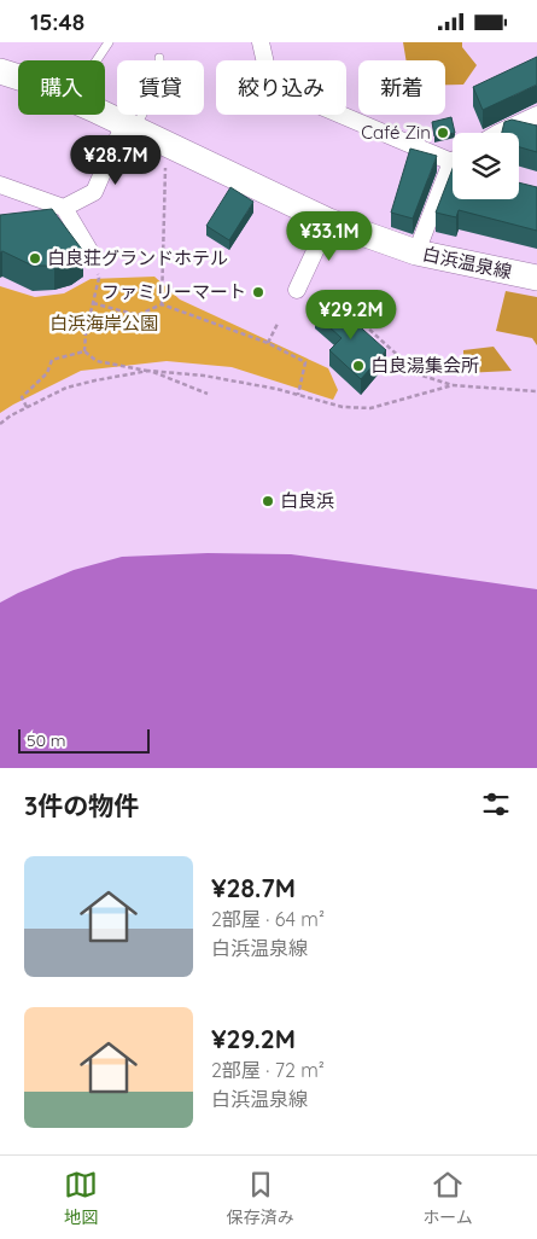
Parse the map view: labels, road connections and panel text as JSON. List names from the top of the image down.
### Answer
{
  "streets": {
    "main road": ["白浜温泉線"]
  },
  "parks": ["白浜海岸公園"],
  "places": [
    "Café Zin",
    "白良荘グランドホテル",
    "ファミリーマート",
    "白良湯集会所",
    "白良浜"
  ],
  "scale_bar": "50 m",
  "page": {
    "status": "15:48",
    "chip": [
      "購入",
      "賃貸",
      "絞り込み",
      "新着"
    ],
    "price": ["¥28.7M", "¥33.1M", "¥29.2M"],
    "scale": "50 m",
    "heading": "3件の物件",
    "list": [
      {
        "name": "¥28.7M",
        "note": "2部屋 · 64 m² · 白浜温泉線"
      },
      {
        "name": "¥29.2M",
        "note": "2部屋 · 72 m² · 白浜温泉線"
      }
    ],
    "tabs": ["地図", "保存済み", "ホーム"]
  }
}
